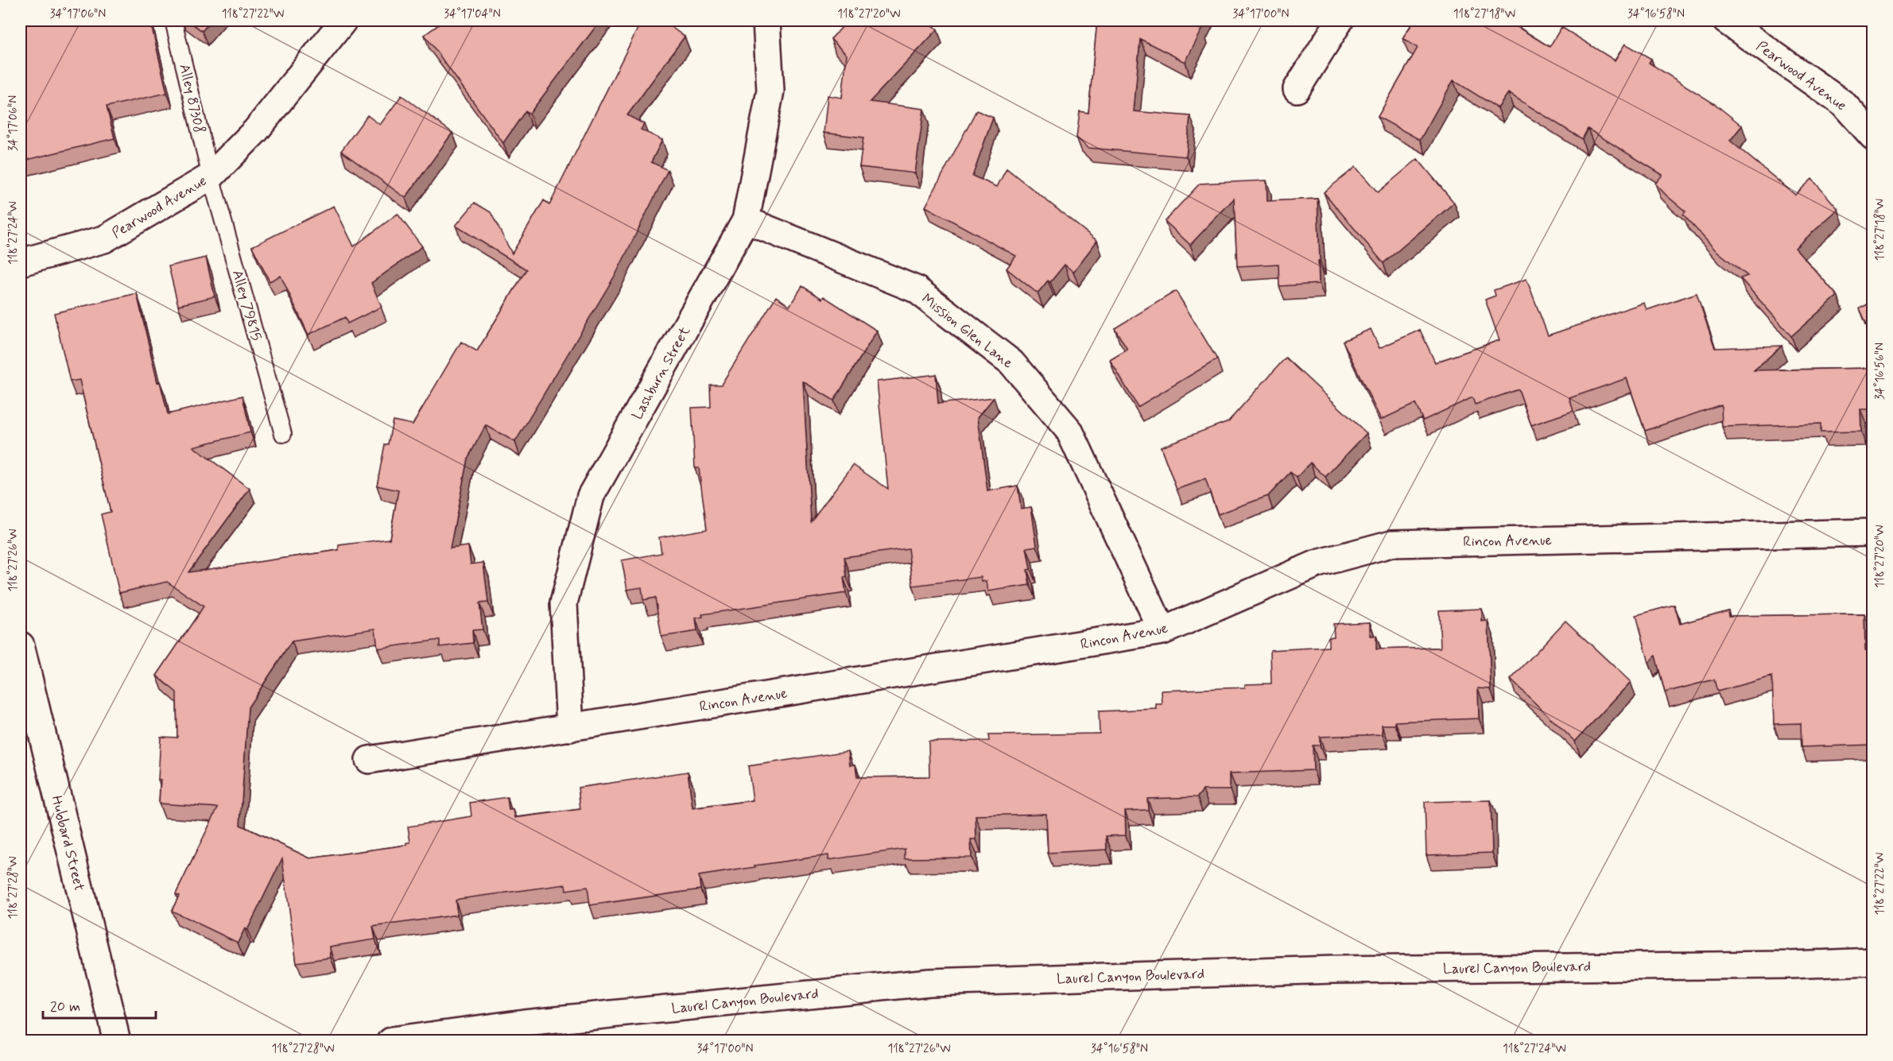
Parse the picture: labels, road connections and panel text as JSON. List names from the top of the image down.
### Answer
{
  "streets": {
    "street": [
      "Pearwood Avenue",
      "Mission Glen Lane",
      "Lashburn Street",
      "Rincon Avenue",
      "Hubbard Street",
      "Laurel Canyon Boulevard"
    ],
    "lane": ["Alley 87308", "Alley 79815"]
  },
  "crossings": [
    ["Pearwood Avenue", "Alley 87308"],
    ["Pearwood Avenue", "Alley 79815"],
    ["Alley 87308", "Alley 79815"],
    ["Mission Glen Lane", "Lashburn Street"],
    ["Mission Glen Lane", "Rincon Avenue"],
    ["Lashburn Street", "Rincon Avenue"]
  ],
  "scale_bar": "20 m",
  "coordinates": [
    "34°17'06\"N",
    "118°27'22\"W",
    "34°17'04\"N",
    "118°27'20\"W",
    "34°17'00\"N",
    "118°27'18\"W",
    "34°16'58\"N",
    "118°27'24\"W",
    "34°16'56\"N",
    "118°27'26\"W",
    "118°27'28\"W"
  ]
}
